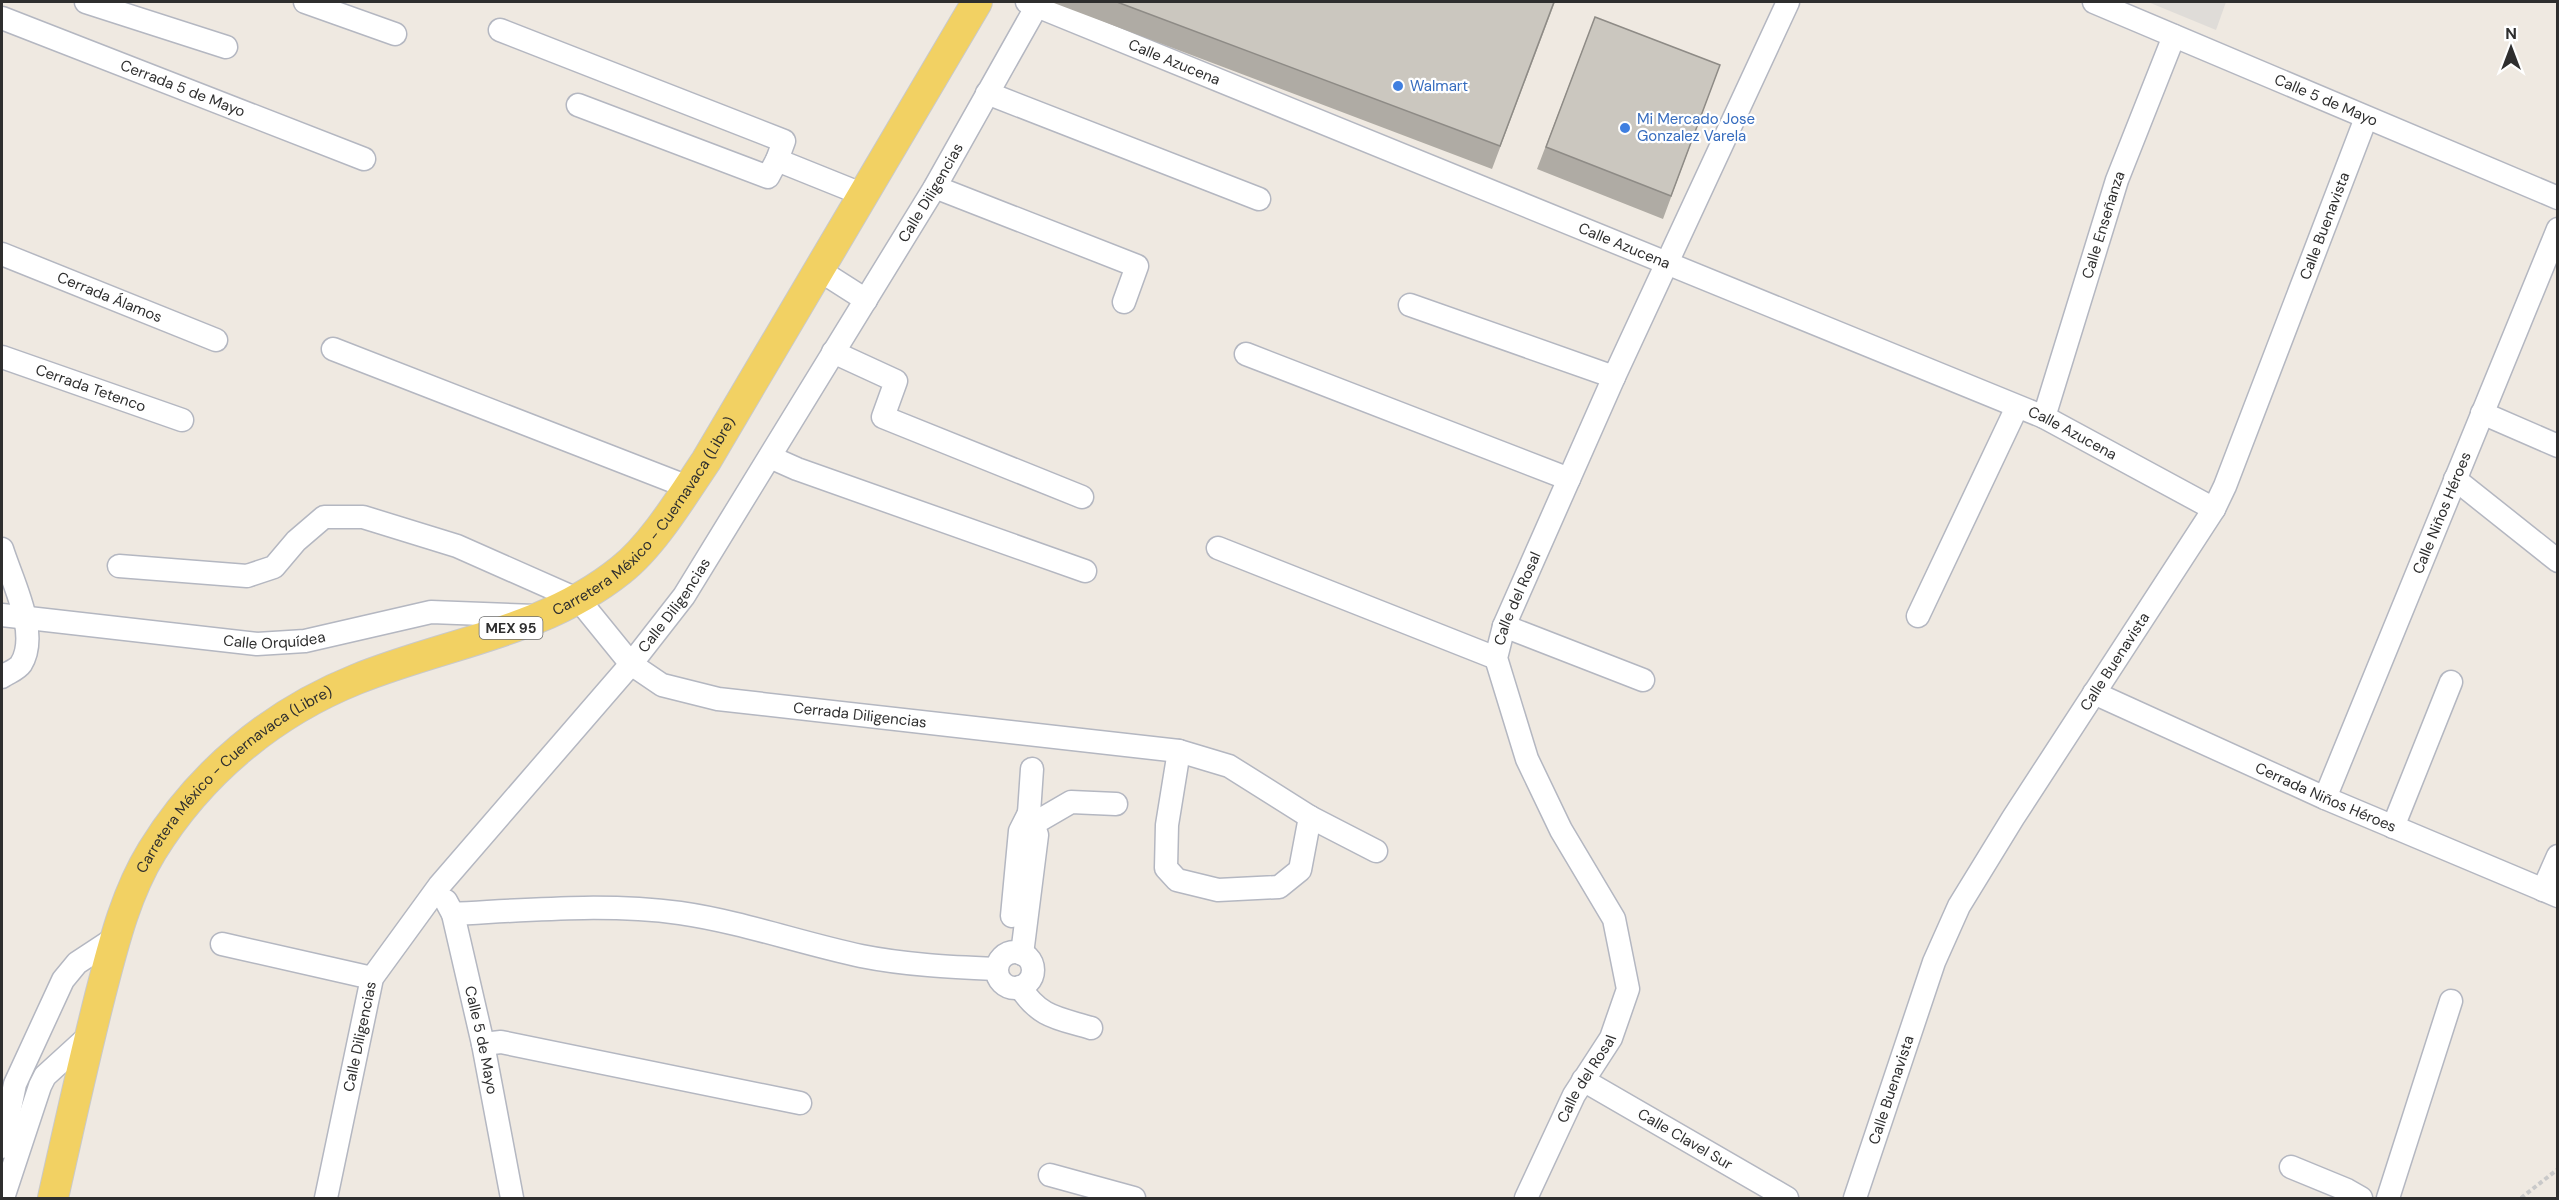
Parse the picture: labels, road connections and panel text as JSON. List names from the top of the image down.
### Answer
{
  "streets": {
    "main road": ["Carretera México - Cuernavaca (Libre)", "MEX 95"],
    "street": [
      "Calle Azucena",
      "Cerrada 5 de Mayo",
      "Calle 5 de Mayo",
      "Calle Diligencias",
      "Calle Enseñanza",
      "Calle Buenavista",
      "Cerrada Álamos",
      "Cerrada Tetenco",
      "Calle Niños Héroes",
      "Calle del Rosal",
      "Calle Orquídea",
      "Cerrada Diligencias",
      "Cerrada Niños Héroes",
      "Calle Clavel Sur"
    ]
  },
  "crossings": [
    ["Calle Azucena", "Calle Diligencias"],
    ["Calle Azucena", "Calle Enseñanza"],
    ["Calle Azucena", "Calle Buenavista"],
    ["Calle Azucena", "Calle del Rosal"],
    ["Calle 5 de Mayo", "Calle Diligencias"],
    ["Calle 5 de Mayo", "Calle Enseñanza"],
    ["Calle 5 de Mayo", "Calle Buenavista"],
    ["Calle Diligencias", "Cerrada Diligencias"],
    ["Calle Buenavista", "Cerrada Niños Héroes"],
    ["Carretera México - Cuernavaca (Libre)", "Calle Orquídea"],
    ["Carretera México - Cuernavaca (Libre)", "Cerrada Diligencias"],
    ["Calle Niños Héroes", "Cerrada Niños Héroes"],
    ["Calle del Rosal", "Calle Clavel Sur"]
  ],
  "places": ["Walmart", "Mi Mercado Jose Gonzalez Varela"],
  "north": "top"
}
